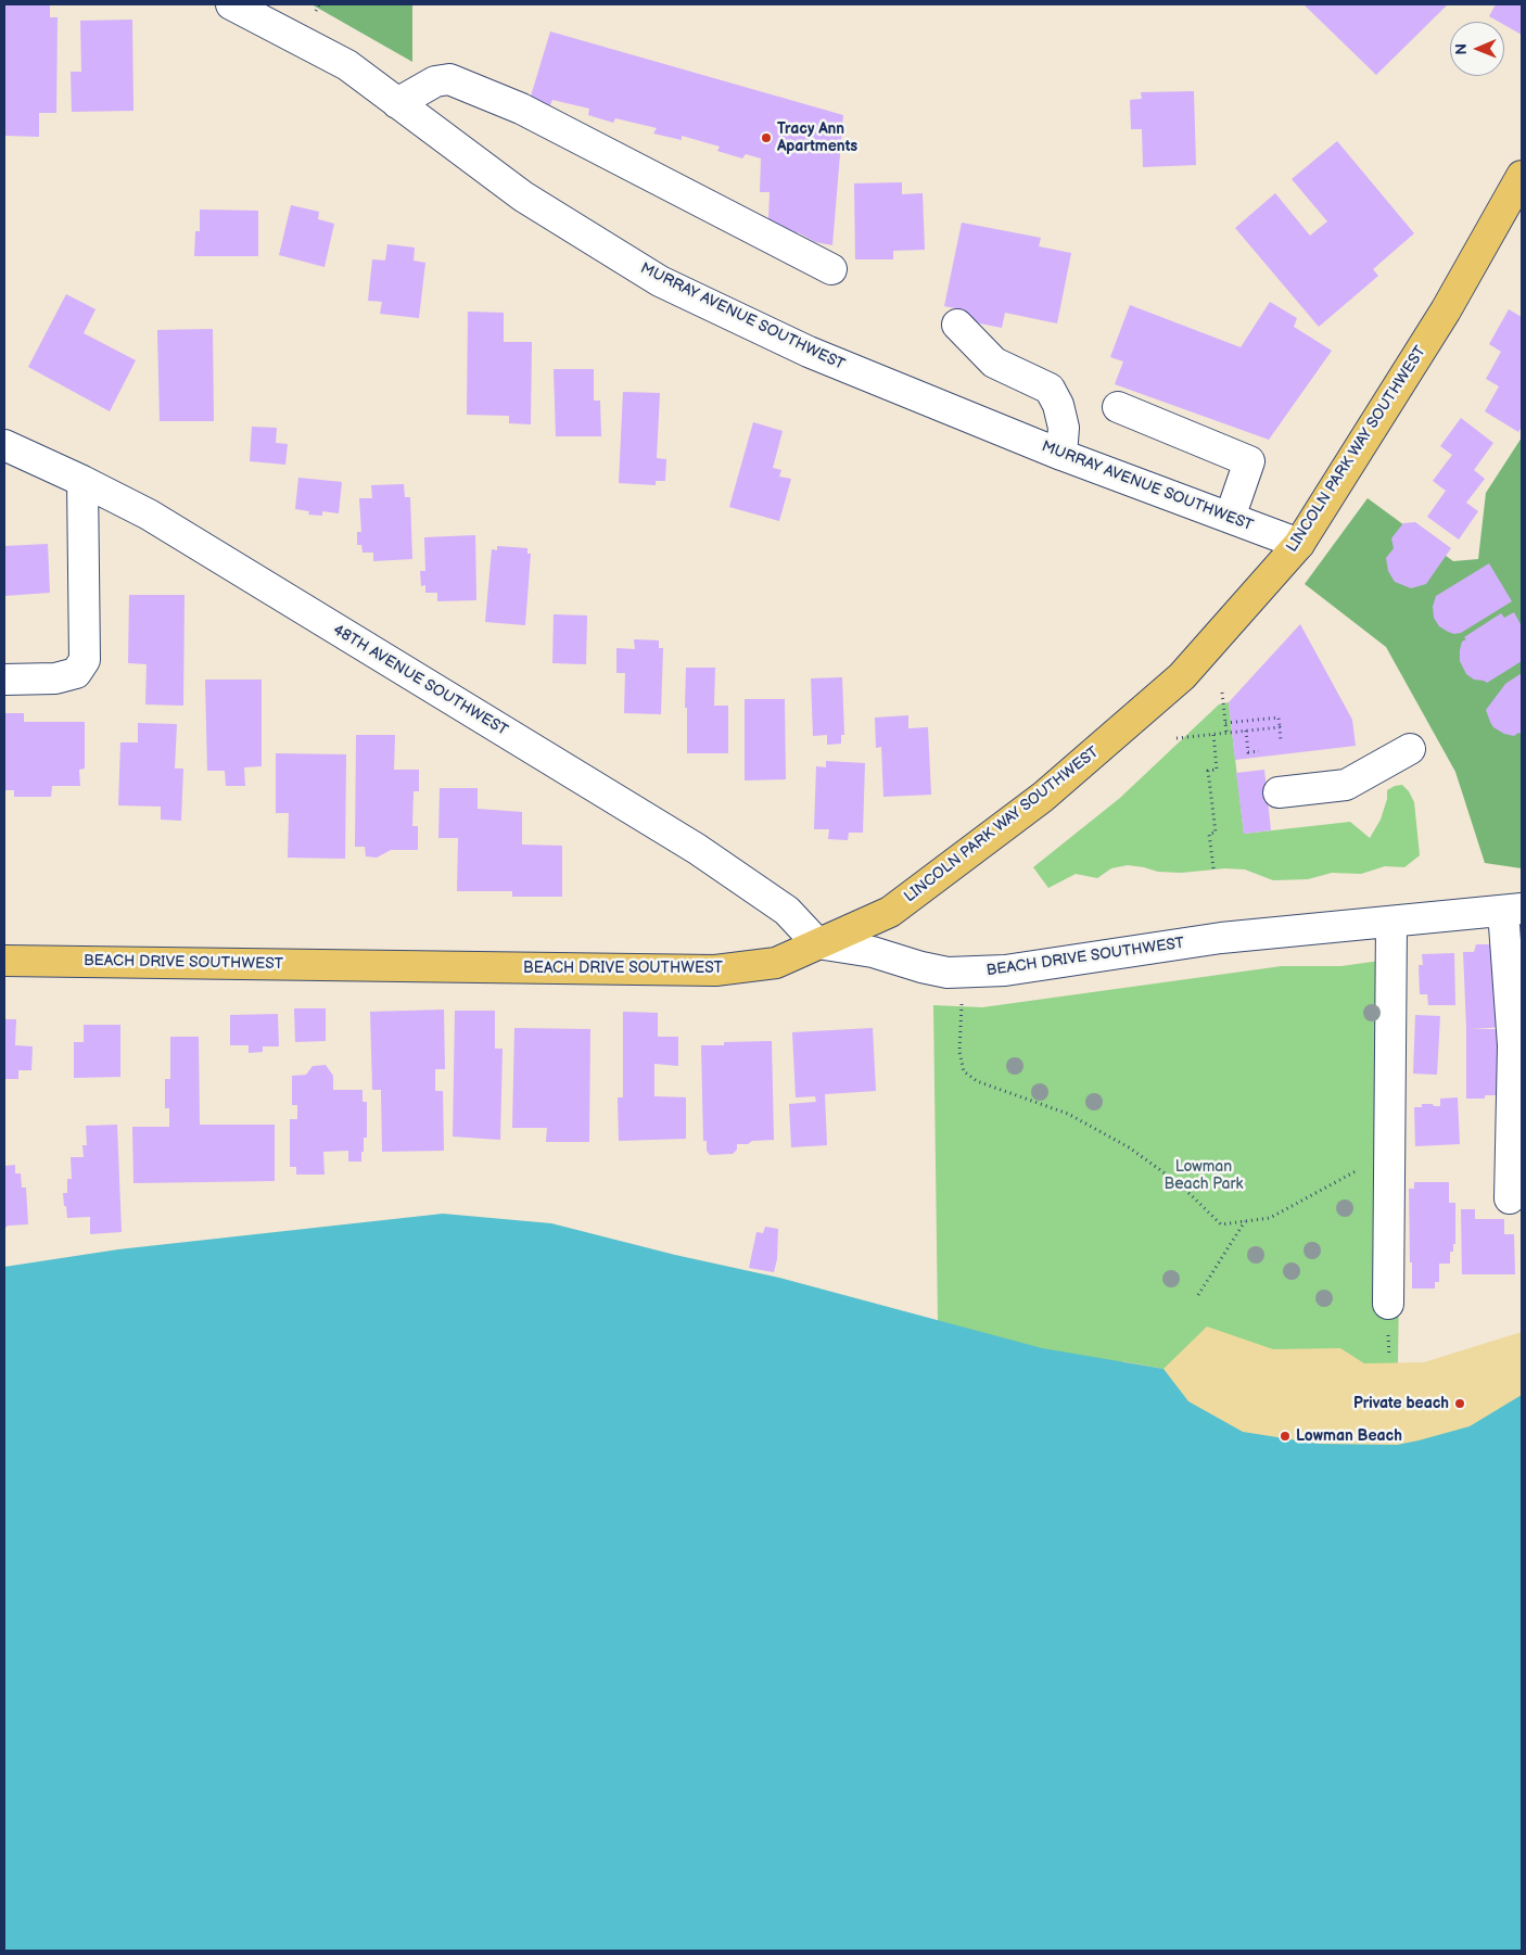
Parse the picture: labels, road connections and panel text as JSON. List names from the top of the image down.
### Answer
{
  "streets": {
    "main road": ["LINCOLN PARK WAY SOUTHWEST", "BEACH DRIVE SOUTHWEST"],
    "street": ["MURRAY AVENUE SOUTHWEST", "48TH AVENUE SOUTHWEST"]
  },
  "crossings": [
    ["MURRAY AVENUE SOUTHWEST", "LINCOLN PARK WAY SOUTHWEST"],
    ["LINCOLN PARK WAY SOUTHWEST", "48TH AVENUE SOUTHWEST"],
    ["LINCOLN PARK WAY SOUTHWEST", "BEACH DRIVE SOUTHWEST"],
    ["48TH AVENUE SOUTHWEST", "BEACH DRIVE SOUTHWEST"]
  ],
  "parks": ["Lowman Beach Park"],
  "places": ["Tracy Ann Apartments", "Private beach", "Lowman Beach"],
  "north": "left"
}
